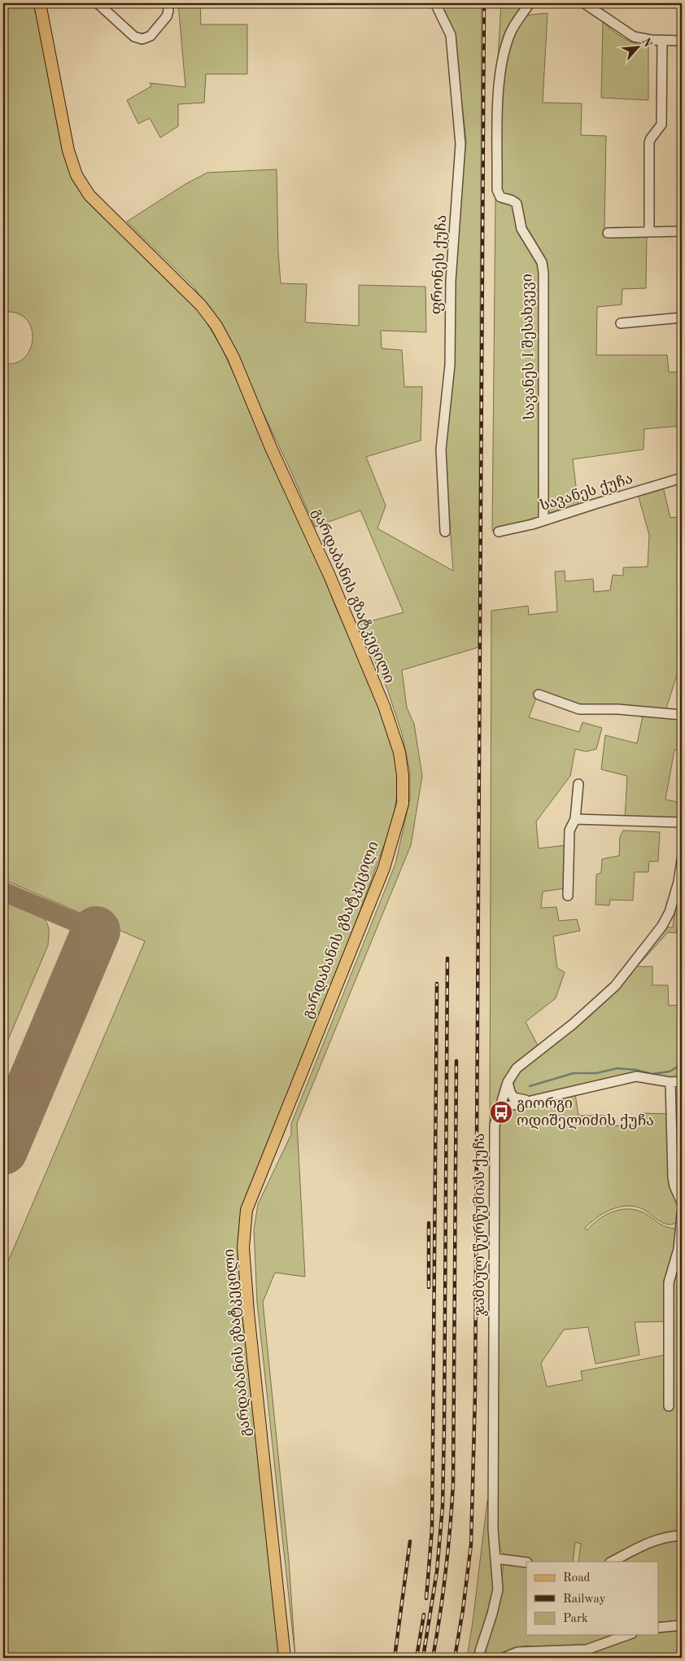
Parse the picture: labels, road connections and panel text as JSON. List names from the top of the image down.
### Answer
{
  "streets": {
    "main road": ["გარდაბანის გზატკეცილი"],
    "street": [
      "ფრონეს ქუჩა",
      "სავანეს I შესახვევი",
      "სავანეს ქუჩა",
      "ჯამბულ წურწუმიას ქუჩა"
    ]
  },
  "crossings": [
    ["სავანეს I შესახვევი", "სავანეს ქუჩა"]
  ],
  "places": {
    "bus stop": ["გიორგი ოდიშელიძის ქუჩა"]
  },
  "legend": ["Road", "Railway", "Park"],
  "north": "top right"
}
